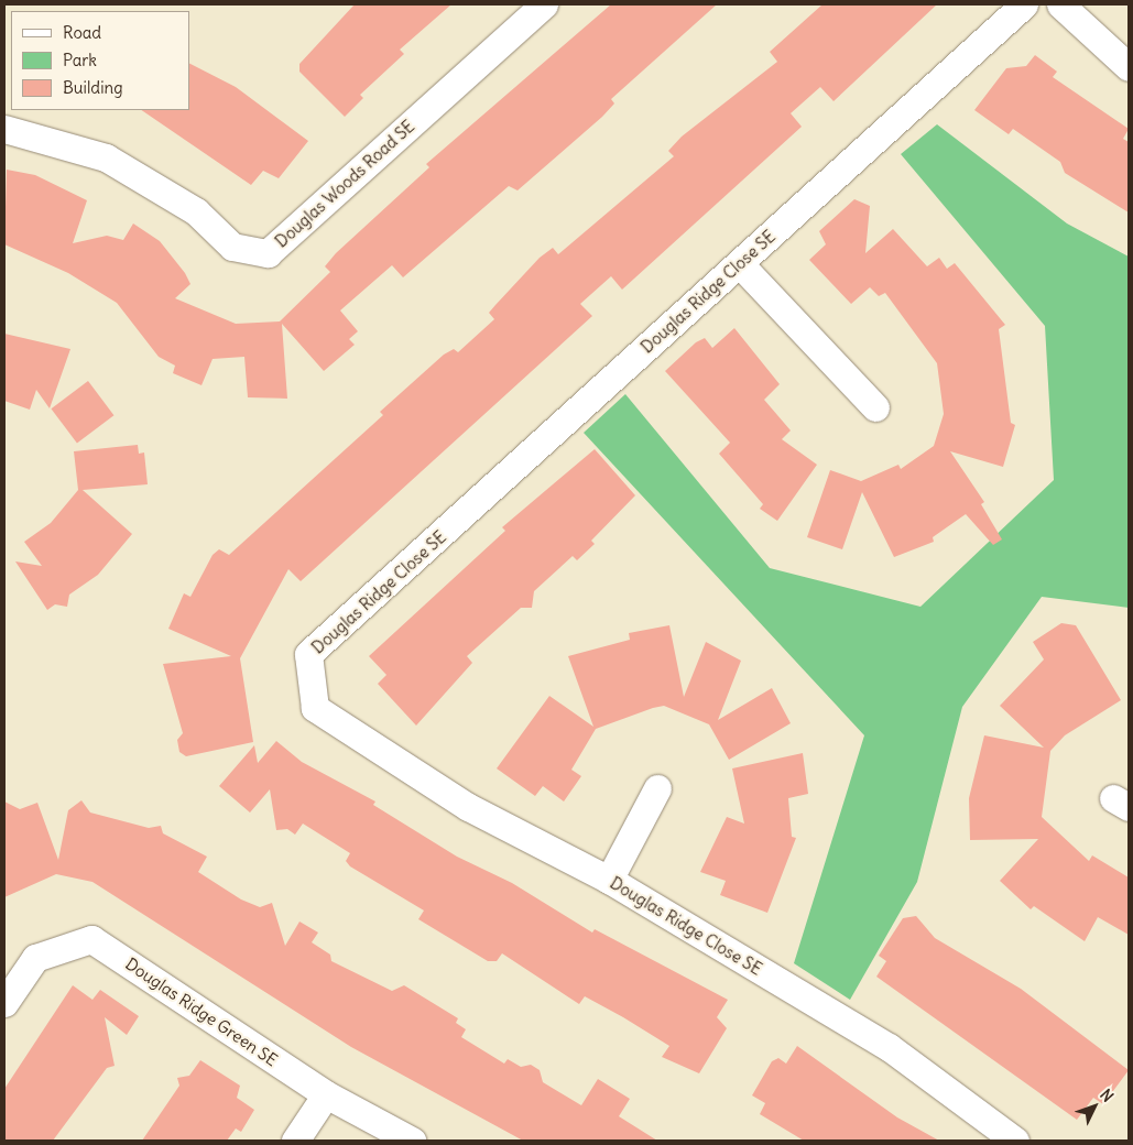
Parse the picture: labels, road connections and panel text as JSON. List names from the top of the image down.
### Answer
{
  "streets": {
    "street": ["Douglas Woods Road SE", "Douglas Ridge Close SE", "Douglas Ridge Green SE"]
  },
  "legend": ["Road", "Park", "Building"],
  "north": "top right"
}
